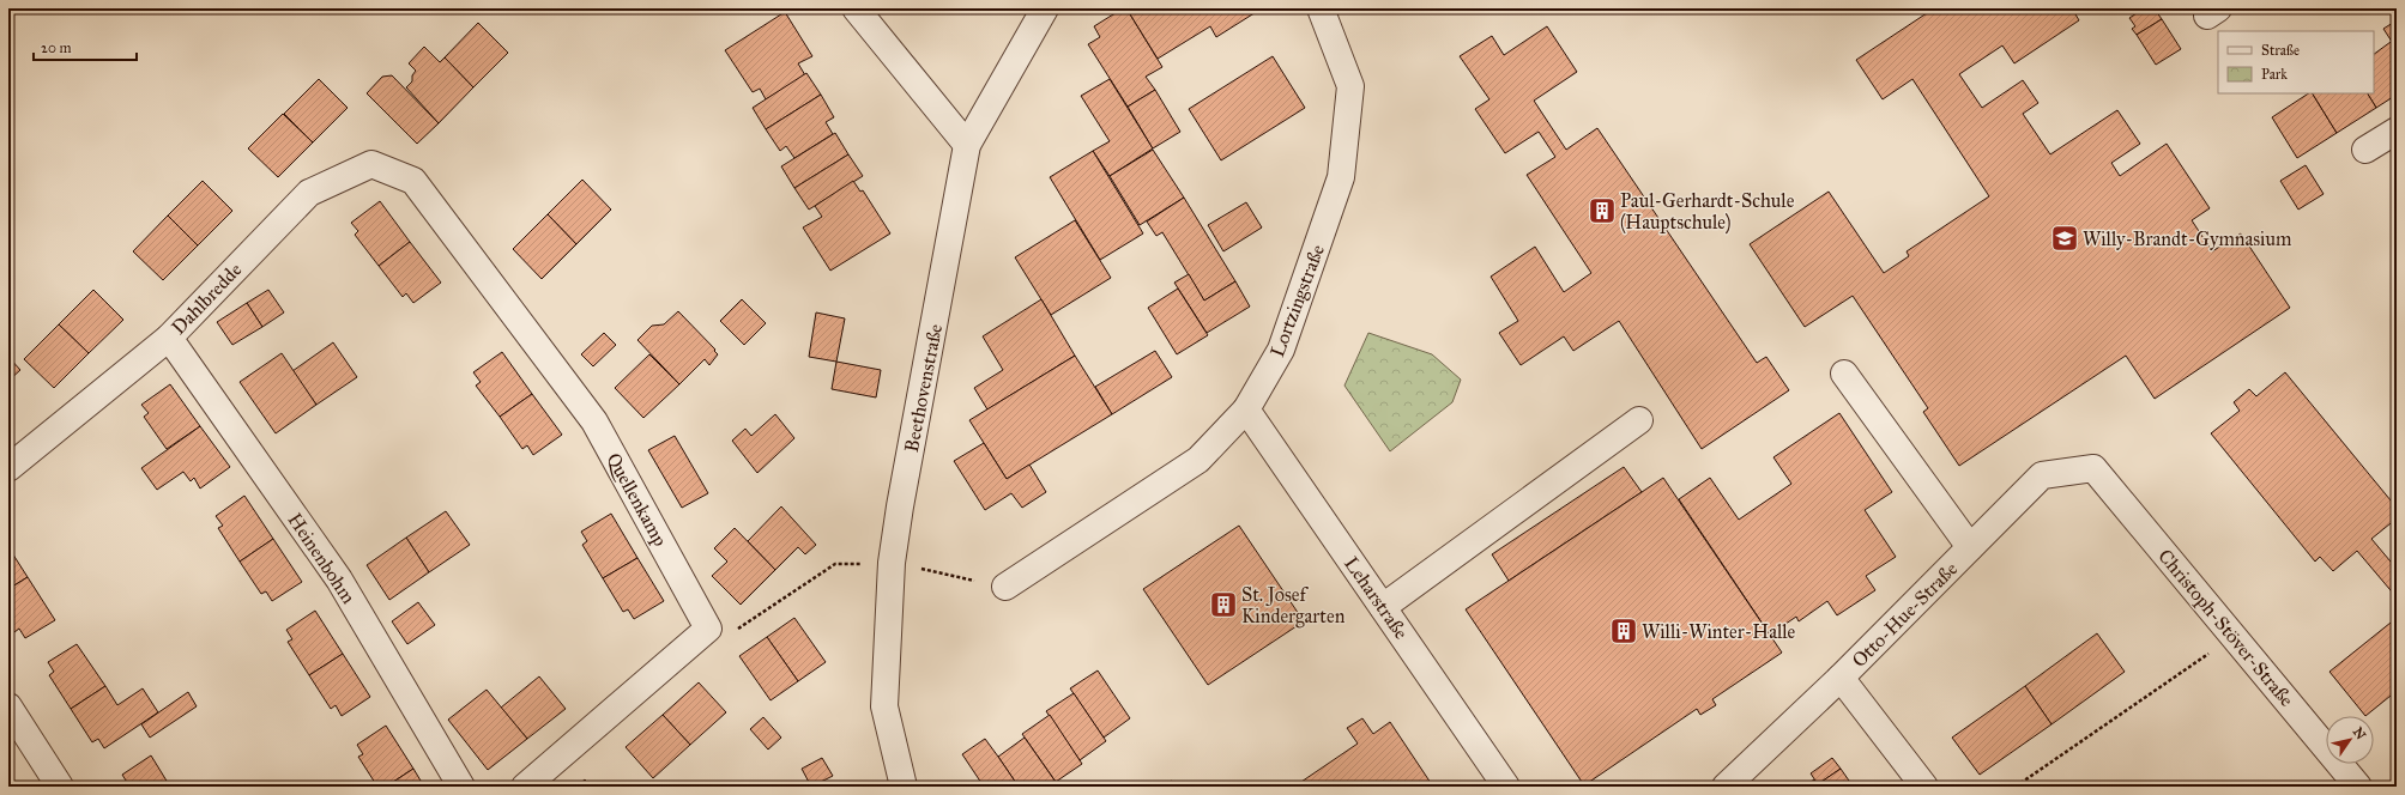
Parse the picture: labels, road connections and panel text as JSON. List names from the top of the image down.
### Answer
{
  "streets": {
    "street": [
      "Dahlbredde",
      "Lortzingstraße",
      "Beethovenstraße",
      "Quellenkamp",
      "Heinenbohm",
      "Leharstraße",
      "Otto-Hue-Straße",
      "Christoph-Stöver-Straße"
    ]
  },
  "crossings": [
    ["Dahlbredde", "Quellenkamp"],
    ["Dahlbredde", "Heinenbohm"],
    ["Lortzingstraße", "Leharstraße"],
    ["Otto-Hue-Straße", "Christoph-Stöver-Straße"]
  ],
  "places": {
    "building": ["Paul-Gerhardt-Schule (Hauptschule)", "St. Josef Kindergarten", "Willi-Winter-Halle"],
    "school or university": ["Willy-Brandt-Gymnasium"]
  },
  "legend": ["Straße", "Park"],
  "scale_bar": "20 m",
  "north": "top right"
}
